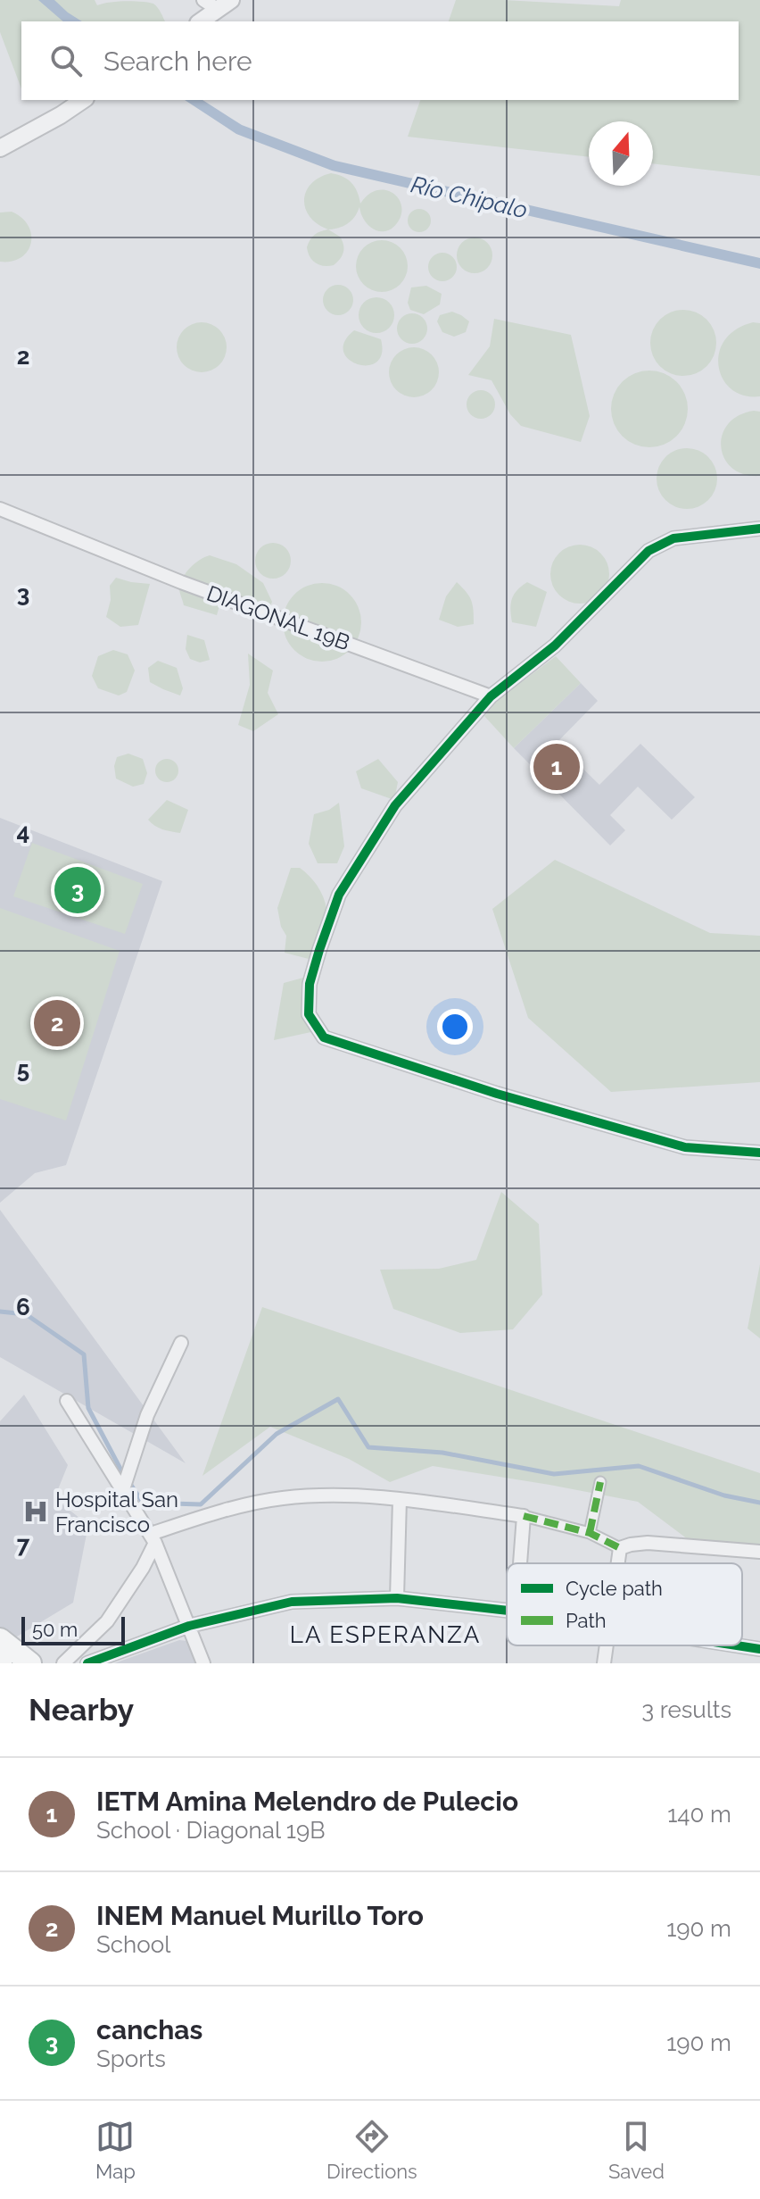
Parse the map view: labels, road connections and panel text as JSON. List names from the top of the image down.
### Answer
{
  "streets": {
    "street": ["DIAGONAL 19B"]
  },
  "districts": ["LA ESPERANZA"],
  "water": ["Río Chipalo"],
  "places": {
    "hospital": ["Hospital San Francisco"]
  },
  "legend": ["Cycle path", "Path"],
  "scale_bar": "50 m",
  "north": "top",
  "page": {
    "search": "Search here",
    "pins": ["1", "3", "2"],
    "scale": "50 m",
    "heading": ["Nearby", "3 results"],
    "list": [
      {
        "mark": "1",
        "name": "IETM Amina Melendro de Pulecio",
        "note": "School · Diagonal 19B",
        "value": "140 m"
      },
      {
        "mark": "2",
        "name": "INEM Manuel Murillo Toro",
        "note": "School",
        "value": "190 m"
      },
      {
        "mark": "3",
        "name": "canchas",
        "note": "Sports",
        "value": "190 m"
      }
    ],
    "nav": ["Map", "Directions", "Saved"]
  },
  "grid": {
    "rows": [
      "2",
      "3",
      "4",
      "5",
      "6",
      "7"
    ]
  }
}
